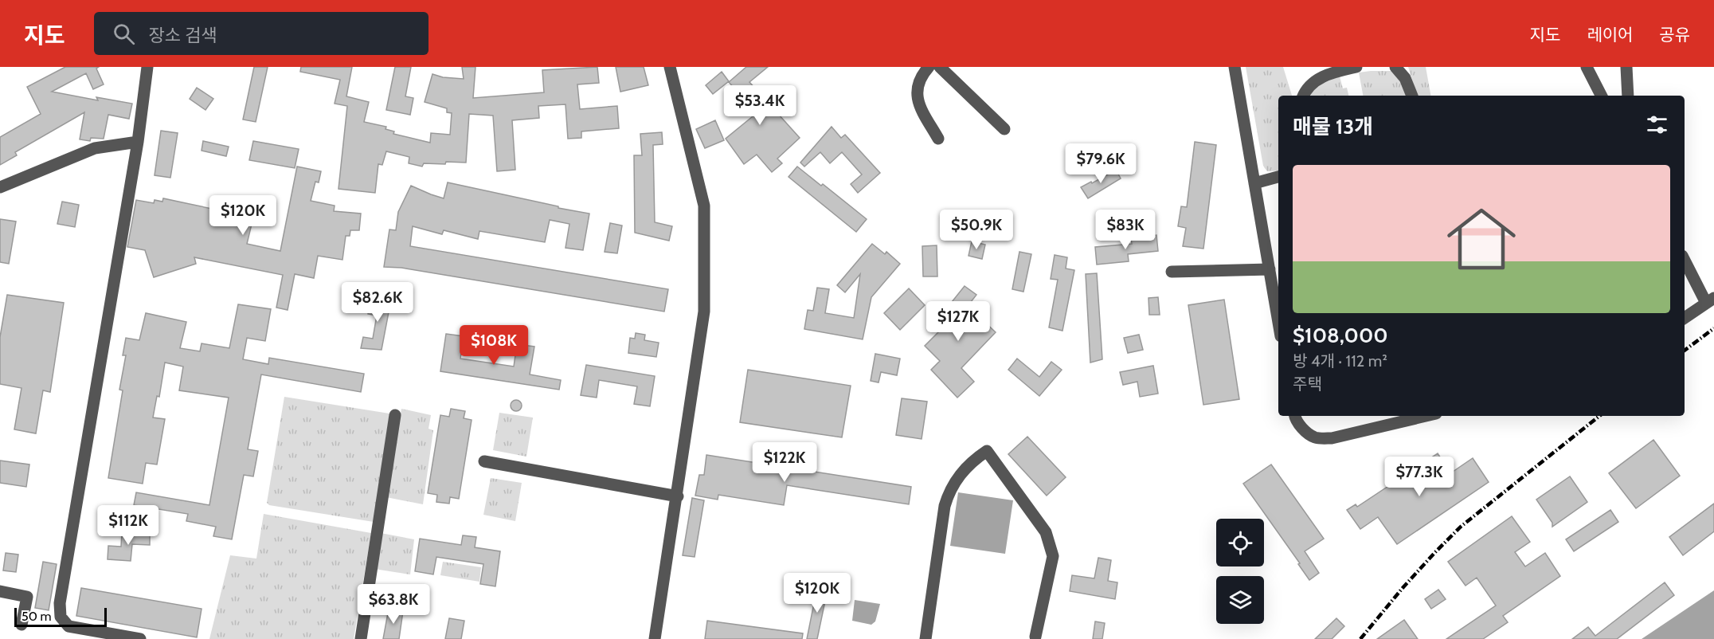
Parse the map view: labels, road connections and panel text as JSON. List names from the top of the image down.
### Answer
{
  "scale_bar": "50 m",
  "page": {
    "header": "지도",
    "search": "장소 검색",
    "nav": ["지도", "레이어", "공유"],
    "price": [
      "$53.4K",
      "$79.6K",
      "$120K",
      "$50.9K",
      "$83K",
      "$82.6K",
      "$127K",
      "$108K",
      "$122K",
      "$77.3K",
      "$112K",
      "$120K",
      "$63.8K"
    ],
    "heading": "매물 13개",
    "list": [
      {
        "name": "$108,000",
        "note": "방 4개 · 112 m² · 주택"
      }
    ],
    "scale": "50 m"
  }
}
